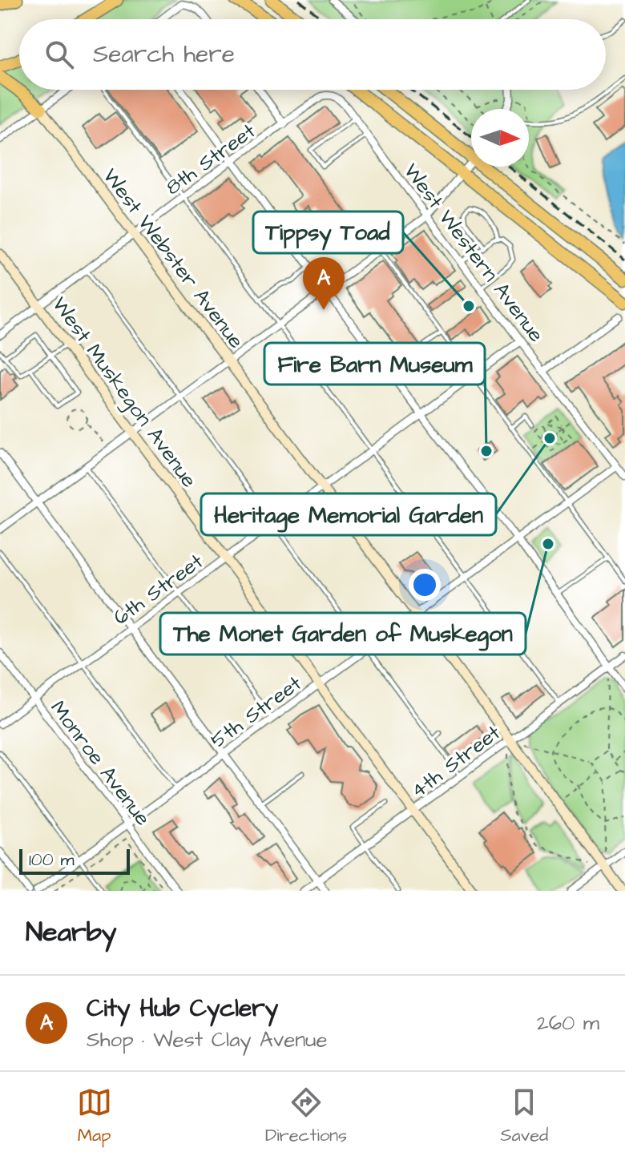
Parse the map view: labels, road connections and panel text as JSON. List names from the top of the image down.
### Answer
{
  "streets": {
    "main road": ["West Webster Avenue", "West Muskegon Avenue"],
    "street": [
      "8th Street",
      "West Western Avenue",
      "6th Street",
      "5th Street",
      "4th Street",
      "Monroe Avenue"
    ]
  },
  "crossings": [
    ["8th Street", "West Western Avenue"],
    ["8th Street", "West Webster Avenue"],
    ["8th Street", "West Muskegon Avenue"],
    ["West Western Avenue", "6th Street"],
    ["West Western Avenue", "5th Street"],
    ["West Webster Avenue", "6th Street"],
    ["West Webster Avenue", "5th Street"],
    ["West Webster Avenue", "4th Street"],
    ["West Muskegon Avenue", "6th Street"],
    ["West Muskegon Avenue", "5th Street"],
    ["West Muskegon Avenue", "4th Street"],
    ["6th Street", "Monroe Avenue"],
    ["5th Street", "Monroe Avenue"]
  ],
  "places": [
    "Tippsy Toad",
    "Heritage Memorial Garden",
    "Fire Barn Museum",
    "The Monet Garden of Muskegon"
  ],
  "scale_bar": "100 m",
  "north": "right",
  "page": {
    "search": "Search here",
    "pins": "A",
    "scale": "100 m",
    "heading": "Nearby",
    "list": [
      {
        "mark": "A",
        "name": "City Hub Cyclery",
        "note": "Shop · West Clay Avenue",
        "value": "260 m"
      }
    ],
    "nav": ["Map", "Directions", "Saved"]
  }
}
